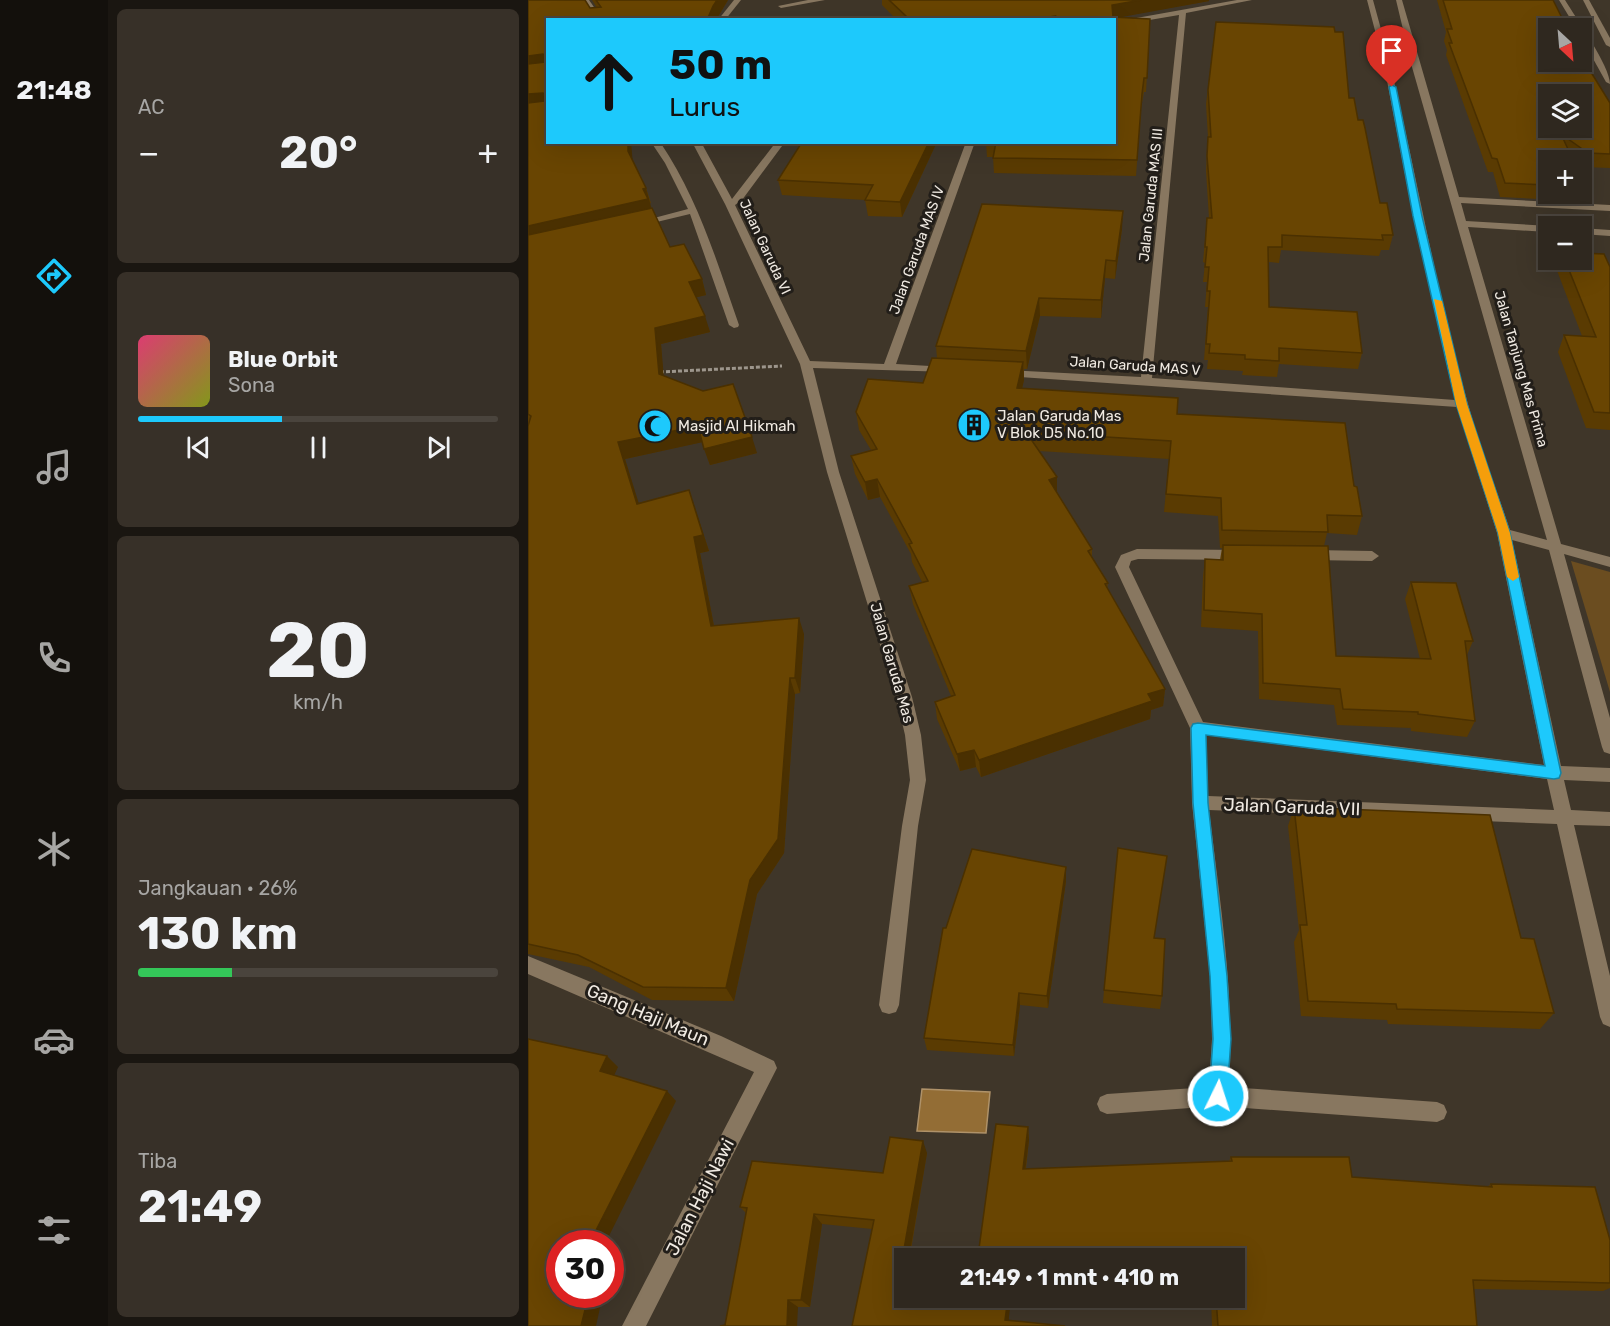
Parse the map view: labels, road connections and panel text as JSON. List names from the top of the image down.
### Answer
{
  "streets": {
    "street": [
      "Jalan Garuda MAS III",
      "Jalan Garuda VI",
      "Jalan Garuda MAS IV",
      "Jalan Garuda MAS V",
      "Jalan Tanjung Mas Prima",
      "Jalan Garuda Mas",
      "Jalan Garuda VII",
      "Gang Haji Maun",
      "Jalan Haji Nawi"
    ]
  },
  "crossings": [
    ["Jalan Garuda MAS III", "Jalan Garuda MAS V"],
    ["Jalan Garuda VI", "Jalan Garuda Mas"],
    ["Gang Haji Maun", "Jalan Haji Nawi"]
  ],
  "places": {
    "building": ["Jalan Garuda Mas V Blok D5 No.10"],
    "mosque": ["Masjid Al Hikmah"]
  },
  "north": "bottom right",
  "page": {
    "tabs": "21:48",
    "tile": [
      "AC",
      ["20", "km/h"],
      ["Jangkauan · 26%", "130 km"],
      ["Tiba", "21:49"]
    ],
    "map_buttons": ["+", "−"],
    "turn": ["50 m", "Lurus"],
    "heat": ["−", "20°", "+"],
    "song": ["Blue Orbit", "Sona"],
    "limit": "30",
    "trip": "21:49 · 1 mnt · 410 m"
  }
}
